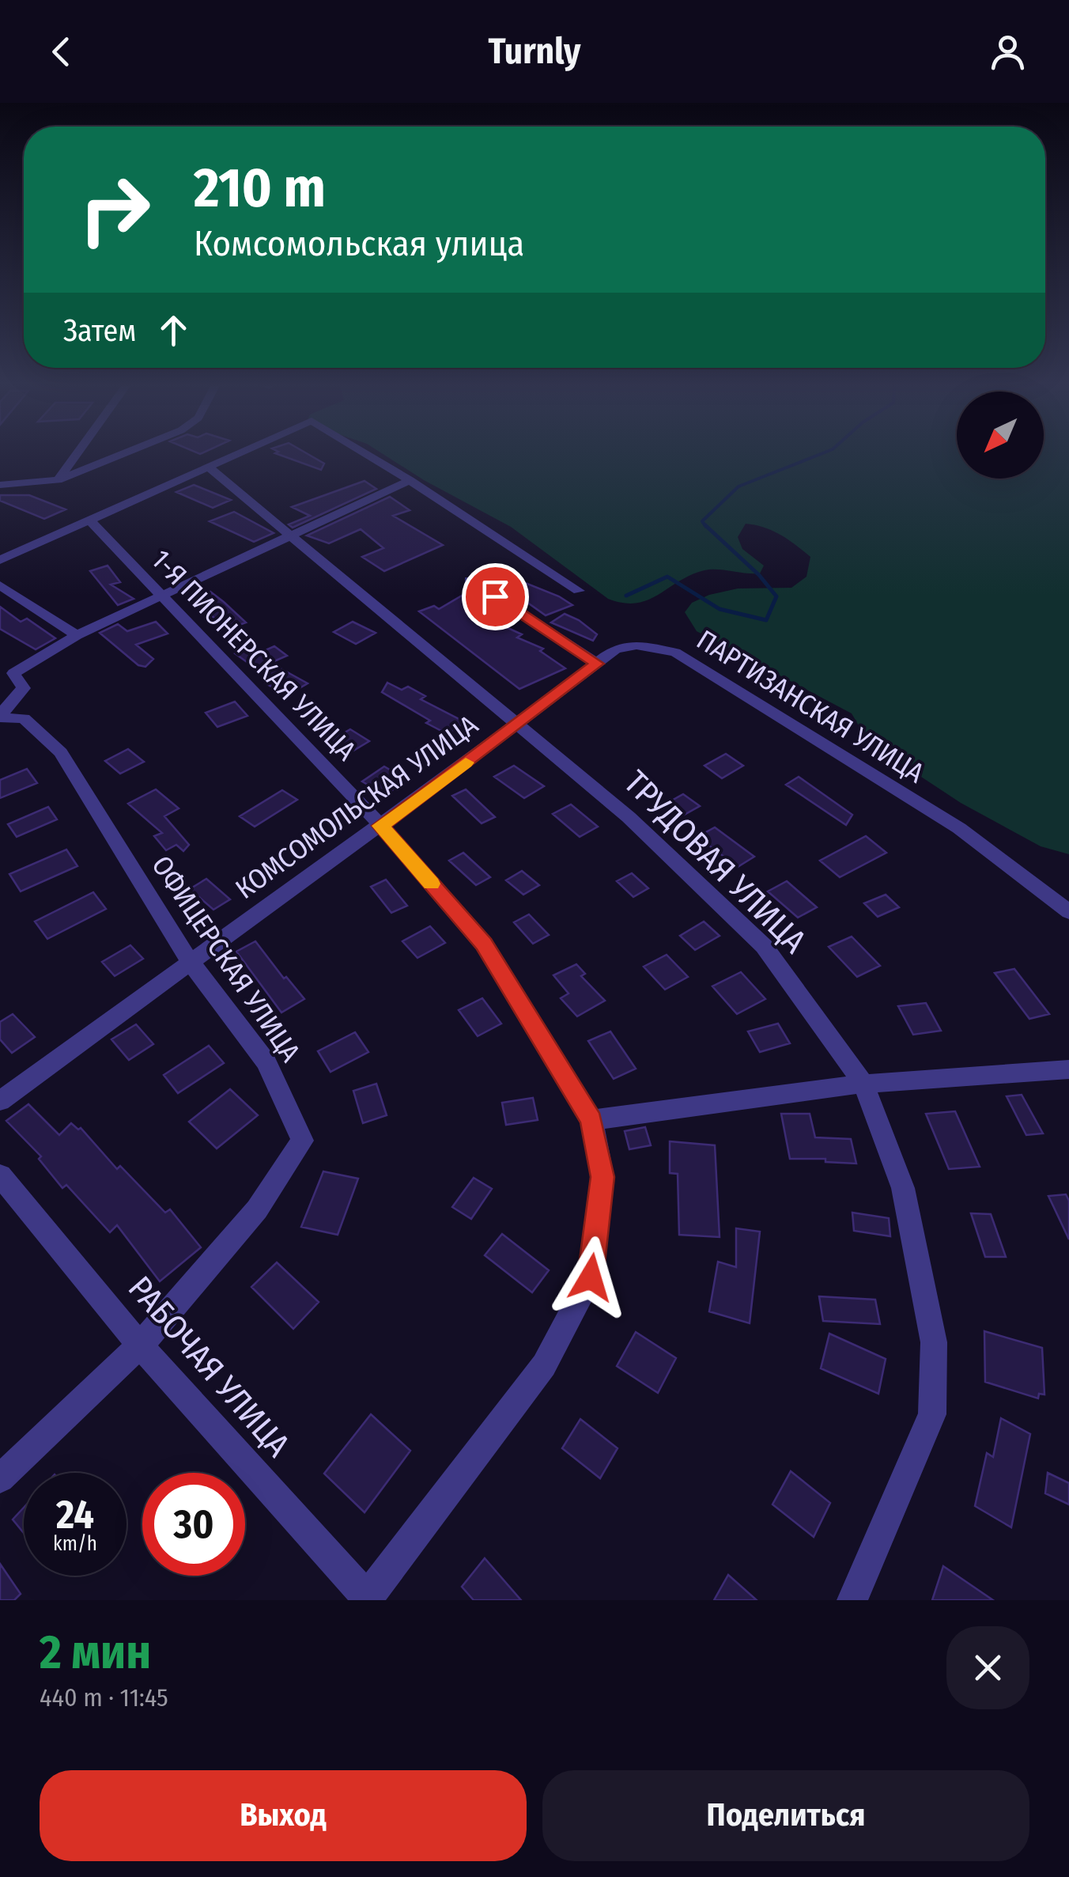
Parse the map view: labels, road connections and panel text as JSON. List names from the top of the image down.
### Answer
{
  "streets": {
    "street": [
      "1-Я ПИОНЕРСКАЯ УЛИЦА",
      "ПАРТИЗАНСКАЯ УЛИЦА",
      "КОМСОМОЛЬСКАЯ УЛИЦА",
      "ТРУДОВАЯ УЛИЦА",
      "ОФИЦЕРСКАЯ УЛИЦА",
      "РАБОЧАЯ УЛИЦА"
    ]
  },
  "crossings": [
    ["1-Я ПИОНЕРСКАЯ УЛИЦА", "КОМСОМОЛЬСКАЯ УЛИЦА"],
    ["ПАРТИЗАНСКАЯ УЛИЦА", "КОМСОМОЛЬСКАЯ УЛИЦА"],
    ["ПАРТИЗАНСКАЯ УЛИЦА", "ТРУДОВАЯ УЛИЦА"],
    ["КОМСОМОЛЬСКАЯ УЛИЦА", "ТРУДОВАЯ УЛИЦА"],
    ["КОМСОМОЛЬСКАЯ УЛИЦА", "ОФИЦЕРСКАЯ УЛИЦА"],
    ["ОФИЦЕРСКАЯ УЛИЦА", "РАБОЧАЯ УЛИЦА"]
  ],
  "north": "bottom left",
  "page": {
    "header": "Turnly",
    "turn": ["210 m", "Комсомольская улица"],
    "then": "Затем",
    "speed": "24 km/h",
    "limit": "30",
    "heading": ["2 мин", "440 m · 11:45"],
    "buttons": ["Выход", "Поделиться"]
  }
}
